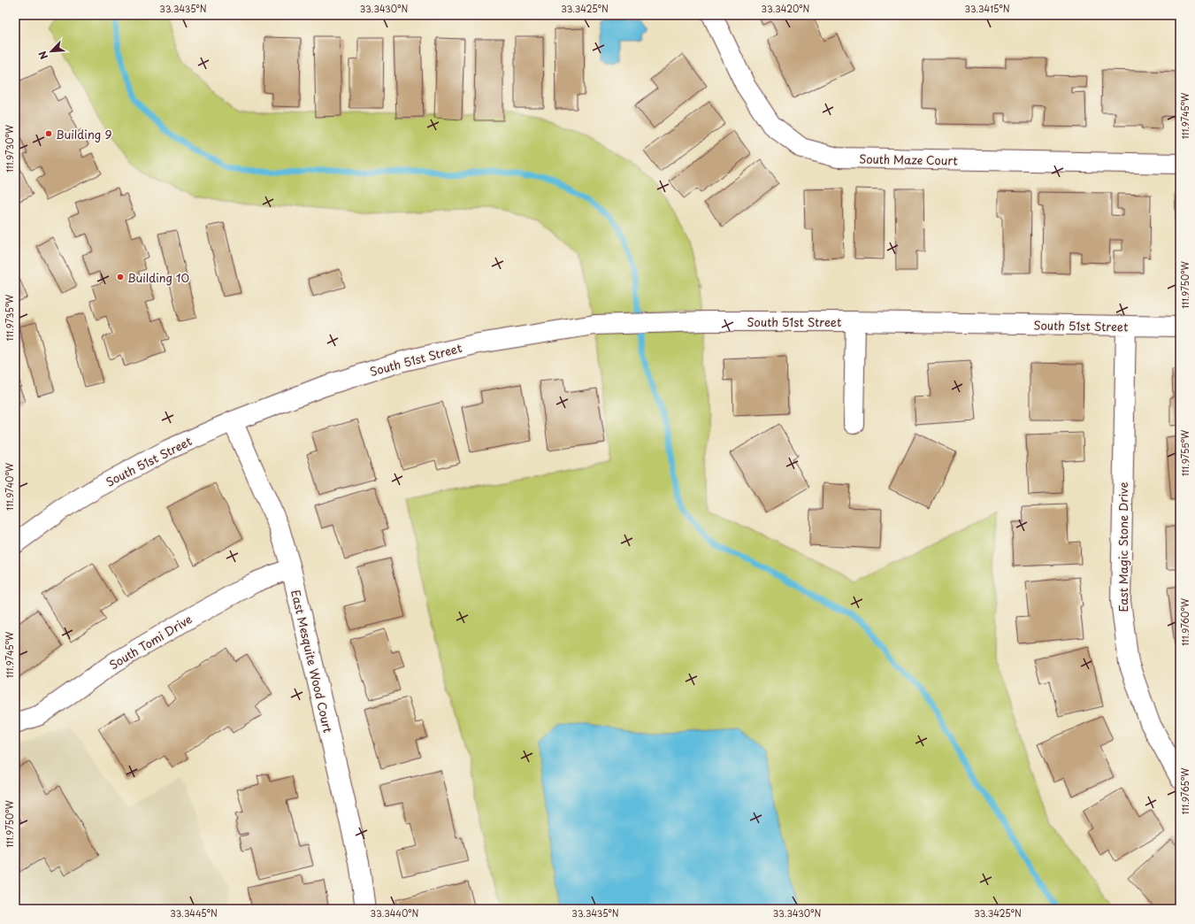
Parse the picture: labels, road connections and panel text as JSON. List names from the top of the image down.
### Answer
{
  "streets": {
    "street": [
      "South Maze Court",
      "South 51st Street",
      "East Magic Stone Drive",
      "South Tomi Drive",
      "East Mesquite Wood Court"
    ]
  },
  "crossings": [
    ["South 51st Street", "East Magic Stone Drive"],
    ["South 51st Street", "East Mesquite Wood Court"],
    ["South Tomi Drive", "East Mesquite Wood Court"]
  ],
  "places": ["Building 9", "Building 10"],
  "north": "bottom left",
  "coordinates": [
    "33.3435°N",
    "33.3430°N",
    "33.3425°N",
    "33.3420°N",
    "33.3415°N",
    "111.9745°W",
    "111.9730°W",
    "111.9750°W",
    "111.9735°W",
    "111.9755°W",
    "111.9740°W",
    "111.9760°W",
    "111.9765°W",
    "33.3445°N",
    "33.3440°N"
  ]
}
